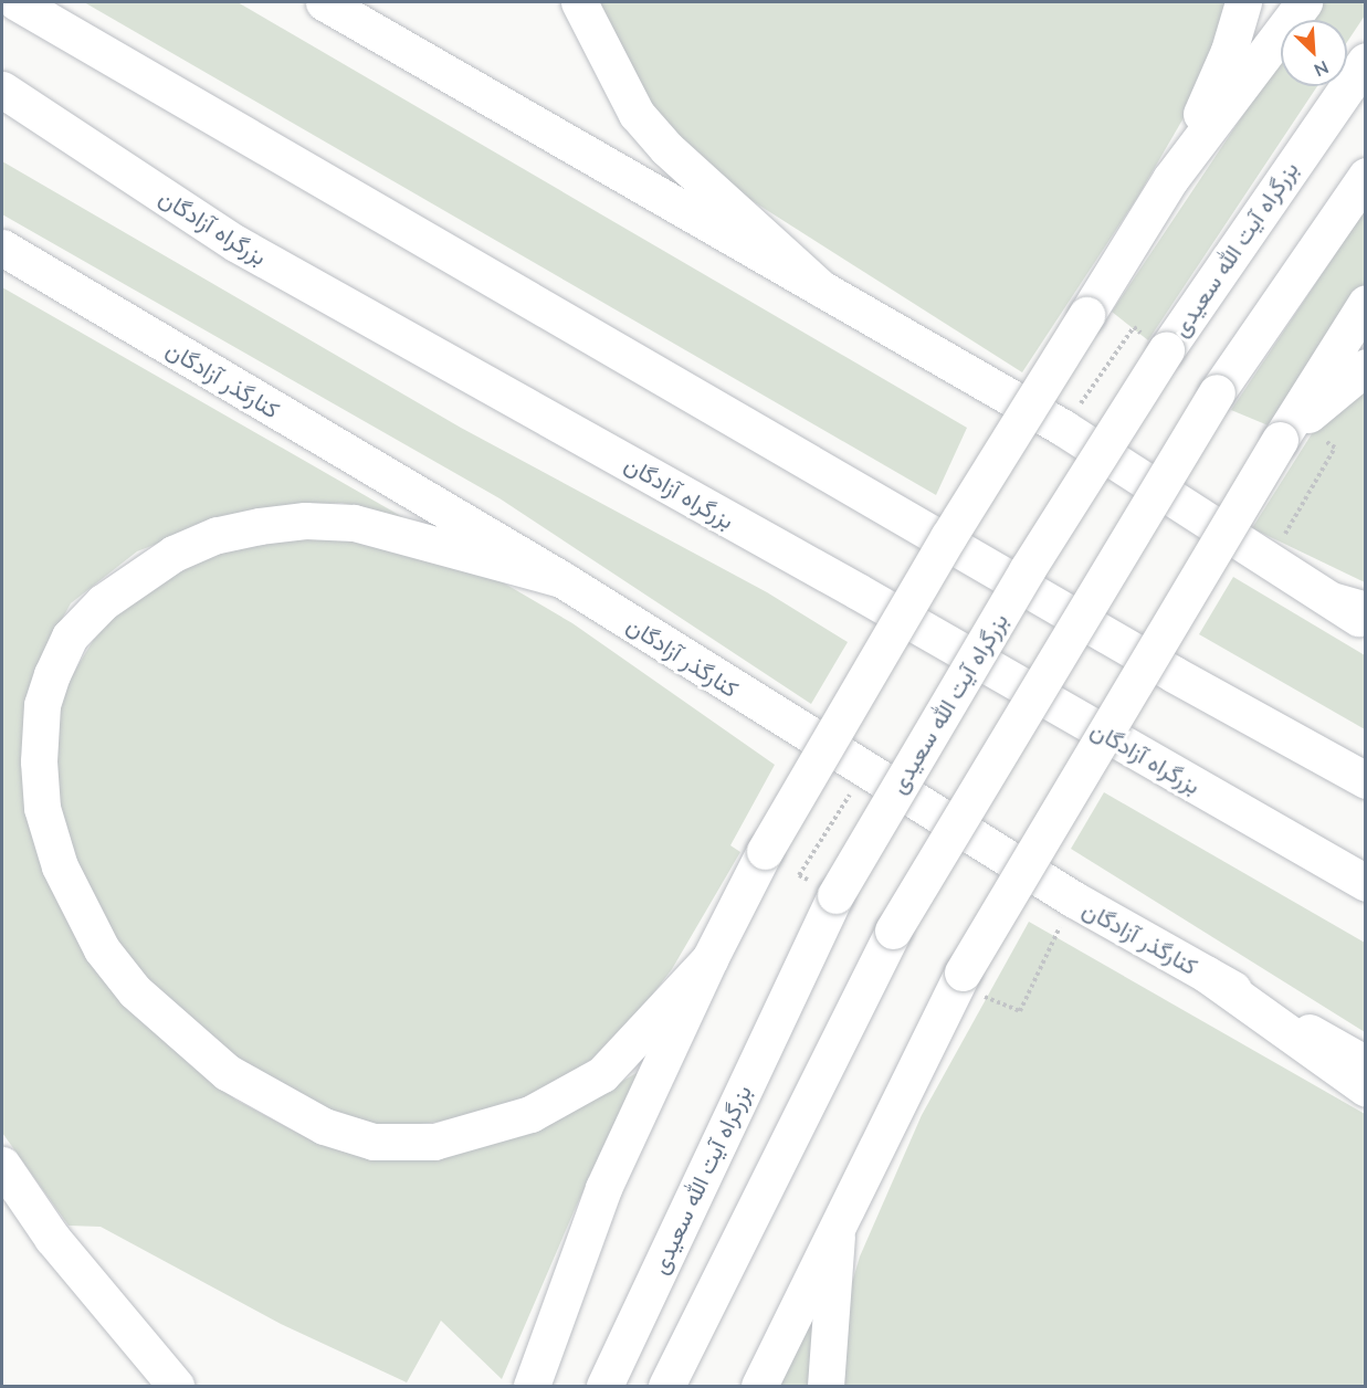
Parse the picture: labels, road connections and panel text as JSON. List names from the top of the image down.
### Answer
{
  "streets": {
    "main road": ["بزرگراه آزادگان", "بزرگراه آیت الله سعیدی", "کنارگذر آزادگان"]
  },
  "north": "bottom right"
}
